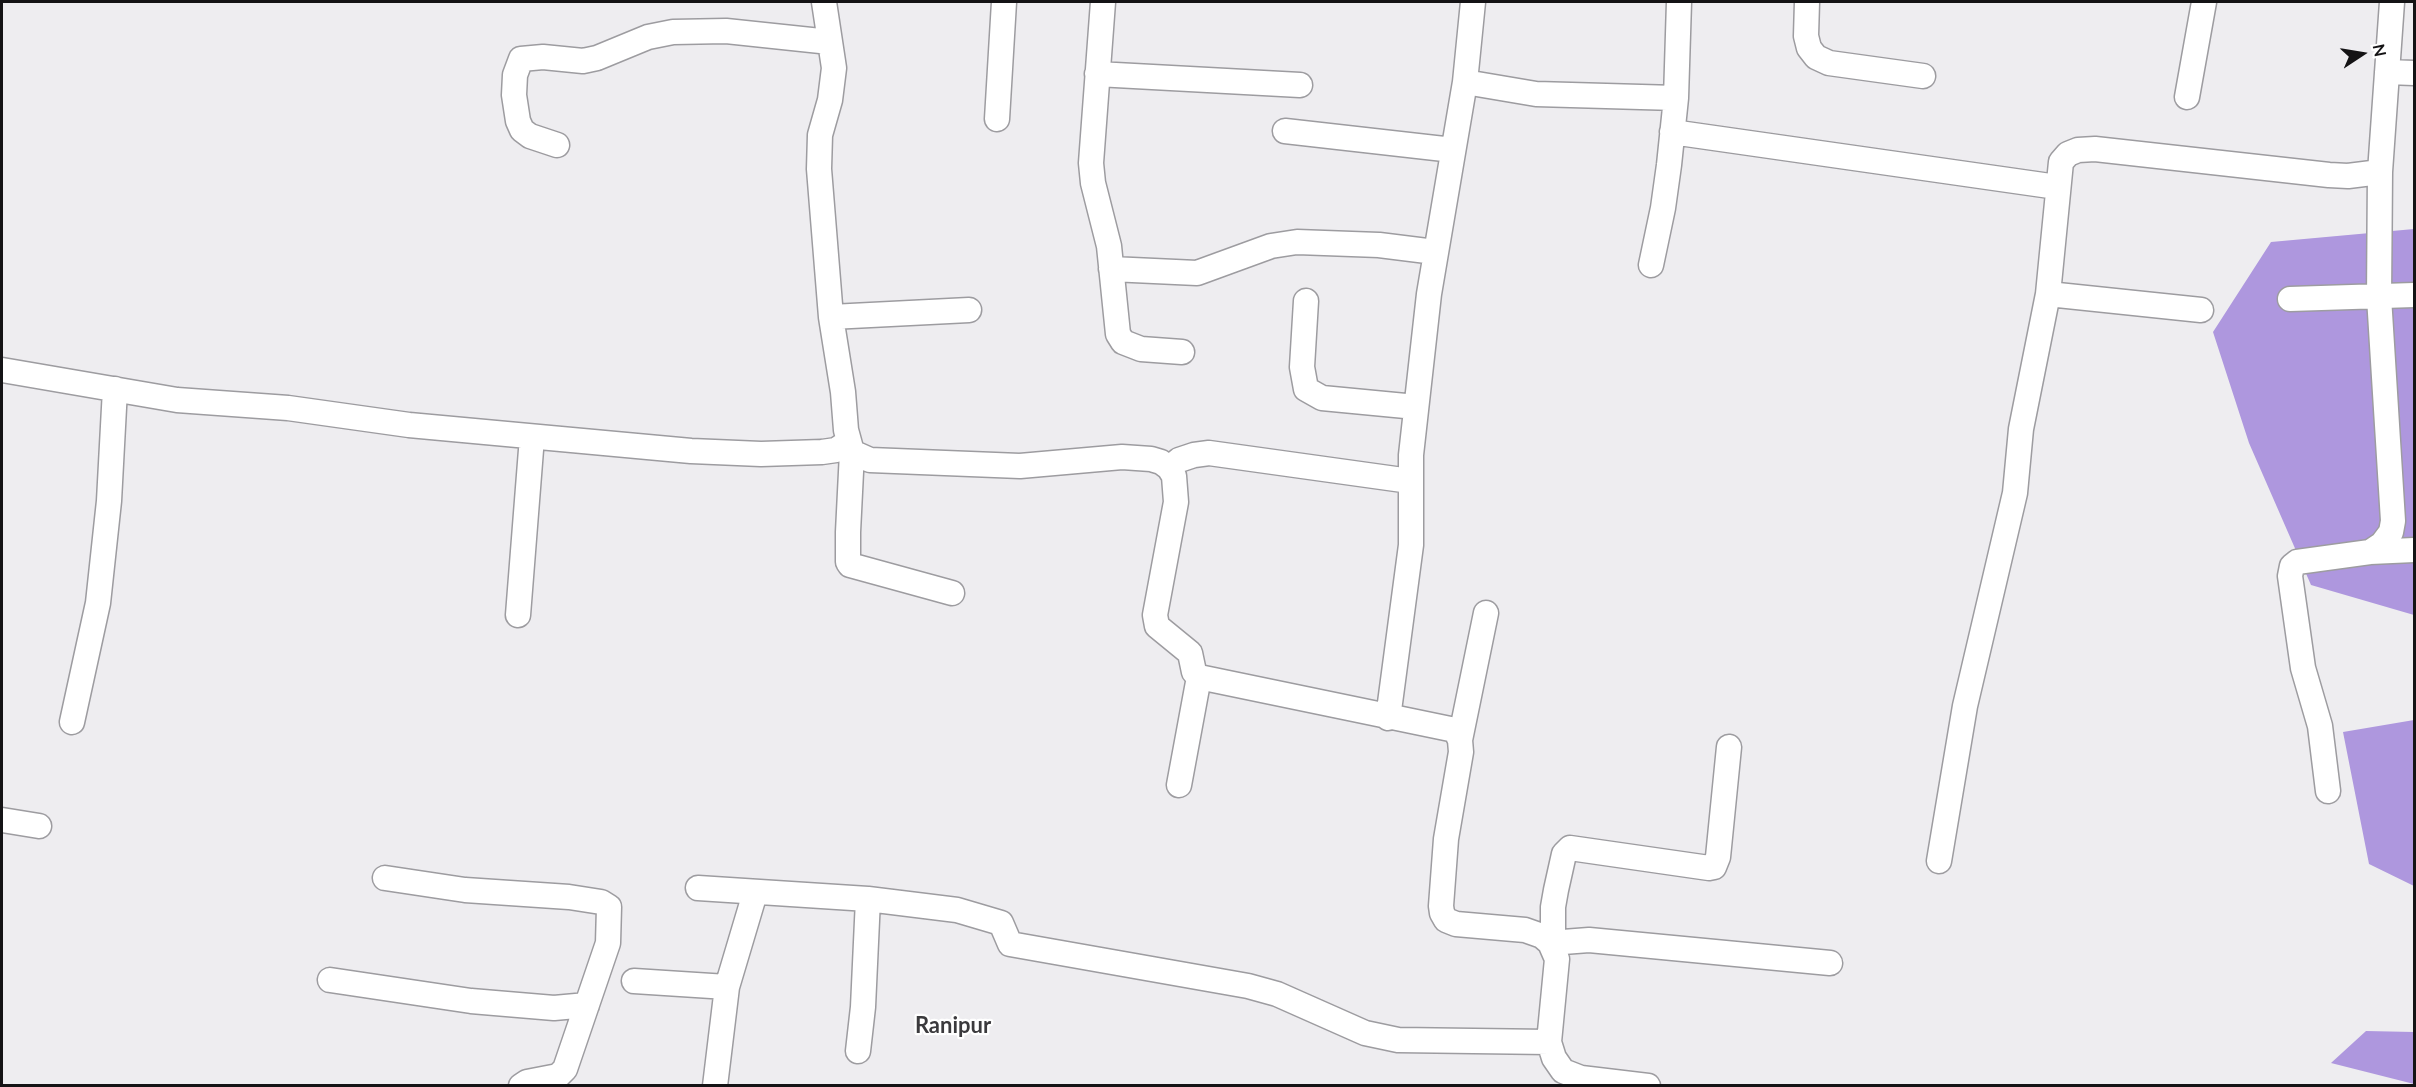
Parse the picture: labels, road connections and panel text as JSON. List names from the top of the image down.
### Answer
{
  "districts": ["Ranipur"],
  "north": "right"
}
